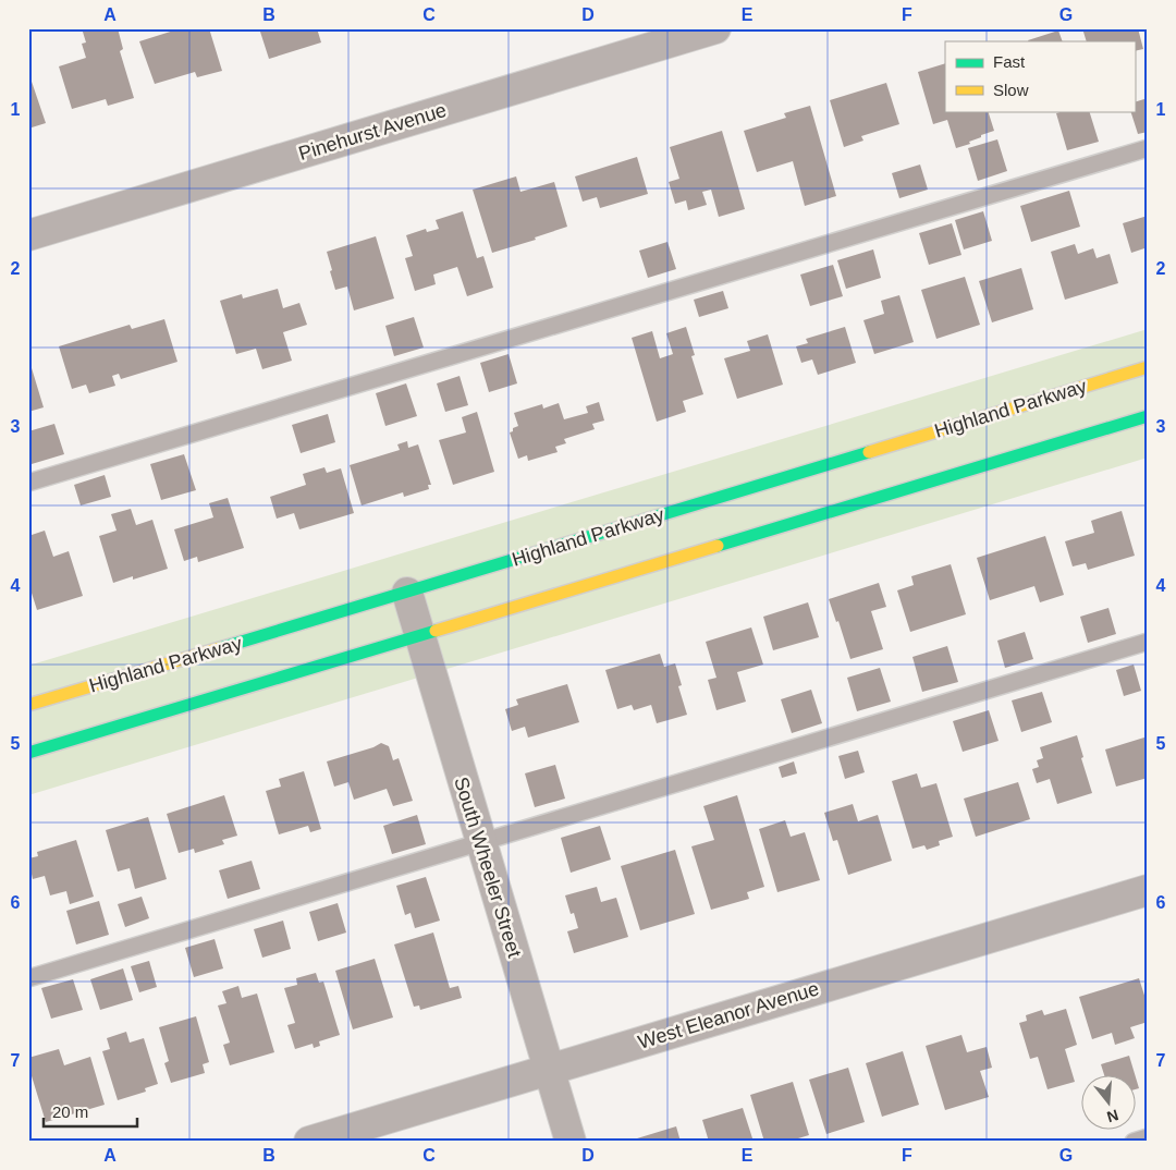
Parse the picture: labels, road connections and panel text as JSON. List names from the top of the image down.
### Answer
{
  "streets": {
    "street": [
      "Pinehurst Avenue",
      "Highland Parkway",
      "South Wheeler Street",
      "West Eleanor Avenue"
    ]
  },
  "crossings": [
    ["Highland Parkway", "South Wheeler Street"],
    ["South Wheeler Street", "West Eleanor Avenue"]
  ],
  "legend": ["Fast", "Slow"],
  "scale_bar": "20 m",
  "north": "bottom",
  "grid": {
    "columns": [
      "A",
      "B",
      "C",
      "D",
      "E",
      "F",
      "G"
    ],
    "rows": [
      "1",
      "2",
      "3",
      "4",
      "5",
      "6",
      "7"
    ]
  }
}
